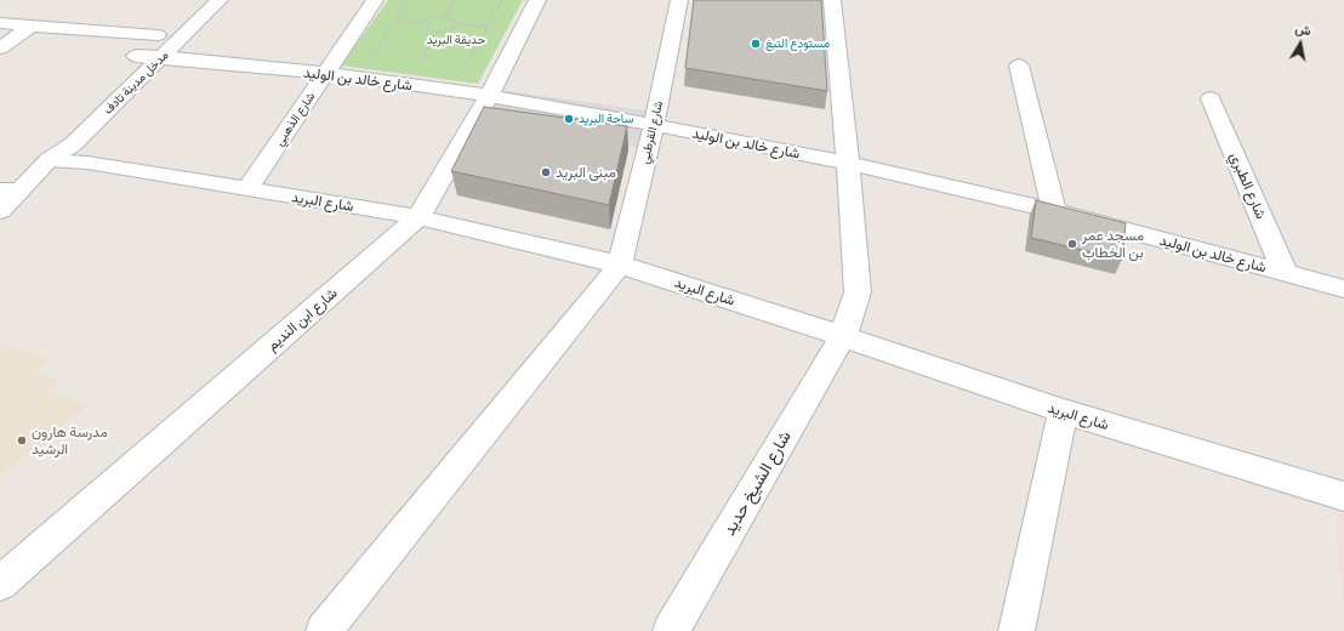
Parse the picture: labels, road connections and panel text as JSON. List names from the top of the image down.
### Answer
{
  "streets": {
    "street": [
      "شارع خالد بن الوليد",
      "مدخل مدينة تادف",
      "شارع الذهبي",
      "شارع القرطبي",
      "شارع الطبري",
      "شارع البريد",
      "شارع ابن النديم",
      "شارع الشيخ حديد"
    ]
  },
  "crossings": [
    ["شارع خالد بن الوليد", "مدخل مدينة تادف"],
    ["شارع خالد بن الوليد", "شارع الذهبي"],
    ["شارع خالد بن الوليد", "شارع القرطبي"],
    ["شارع خالد بن الوليد", "شارع الطبري"],
    ["شارع خالد بن الوليد", "شارع ابن النديم"],
    ["شارع خالد بن الوليد", "شارع الشيخ حديد"],
    ["مدخل مدينة تادف", "شارع البريد"],
    ["شارع الذهبي", "شارع البريد"],
    ["شارع القرطبي", "شارع البريد"],
    ["شارع البريد", "شارع ابن النديم"],
    ["شارع البريد", "شارع الشيخ حديد"]
  ],
  "parks": ["حديقة البريد"],
  "places": [
    "مستودع التبغ",
    "ساحة البريد",
    "مبنى البريد",
    "مسجد عمر بن الخطاب",
    "مدرسة هارون الرشيد"
  ],
  "north": "top"
}
